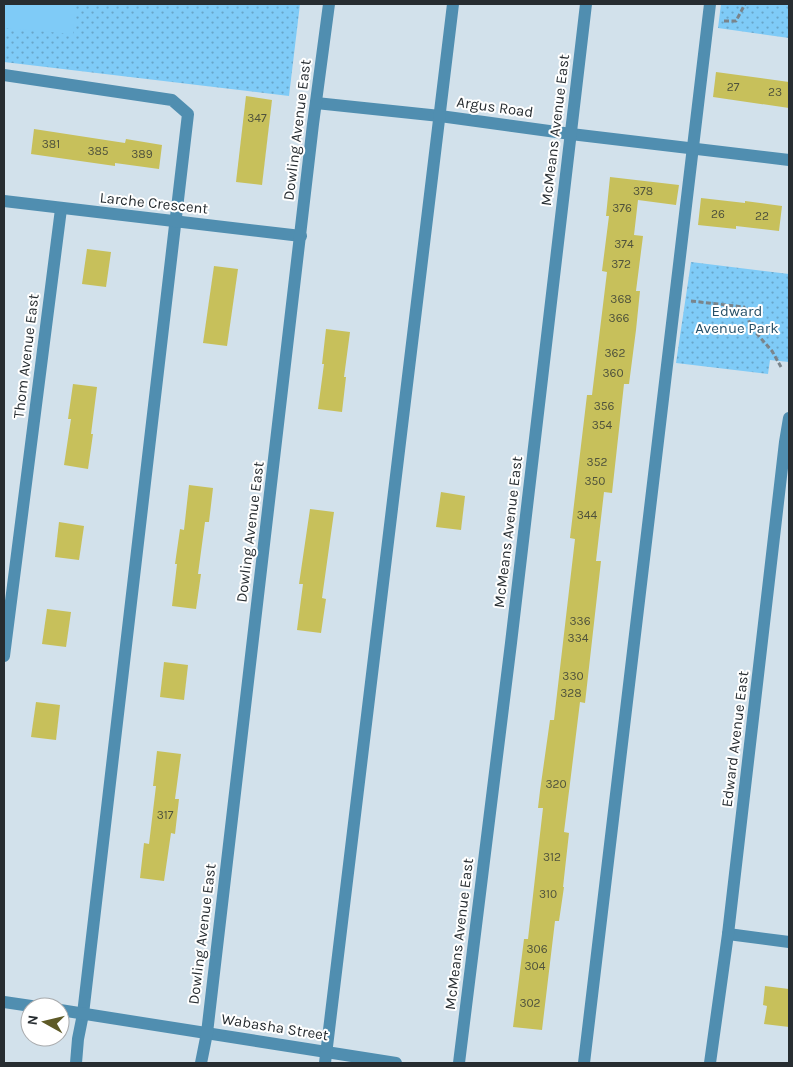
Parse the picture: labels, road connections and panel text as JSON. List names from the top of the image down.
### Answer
{
  "streets": {
    "street": [
      "Argus Road",
      "Dowling Avenue East",
      "McMeans Avenue East",
      "Larche Crescent",
      "Thom Avenue East",
      "Edward Avenue East",
      "Wabasha Street"
    ]
  },
  "crossings": [
    ["Argus Road", "Dowling Avenue East"],
    ["Argus Road", "McMeans Avenue East"],
    ["Dowling Avenue East", "Larche Crescent"],
    ["Dowling Avenue East", "Wabasha Street"],
    ["Larche Crescent", "Thom Avenue East"]
  ],
  "parks": ["Edward Avenue Park"],
  "house_numbers": [
    "27",
    "23",
    "347",
    "381",
    "385",
    "389",
    "378",
    "376",
    "26",
    "22",
    "374",
    "372",
    "368",
    "366",
    "362",
    "360",
    "356",
    "354",
    "352",
    "350",
    "344",
    "336",
    "334",
    "330",
    "328",
    "320",
    "317",
    "312",
    "310",
    "306",
    "304",
    "302"
  ],
  "north": "left"
}
